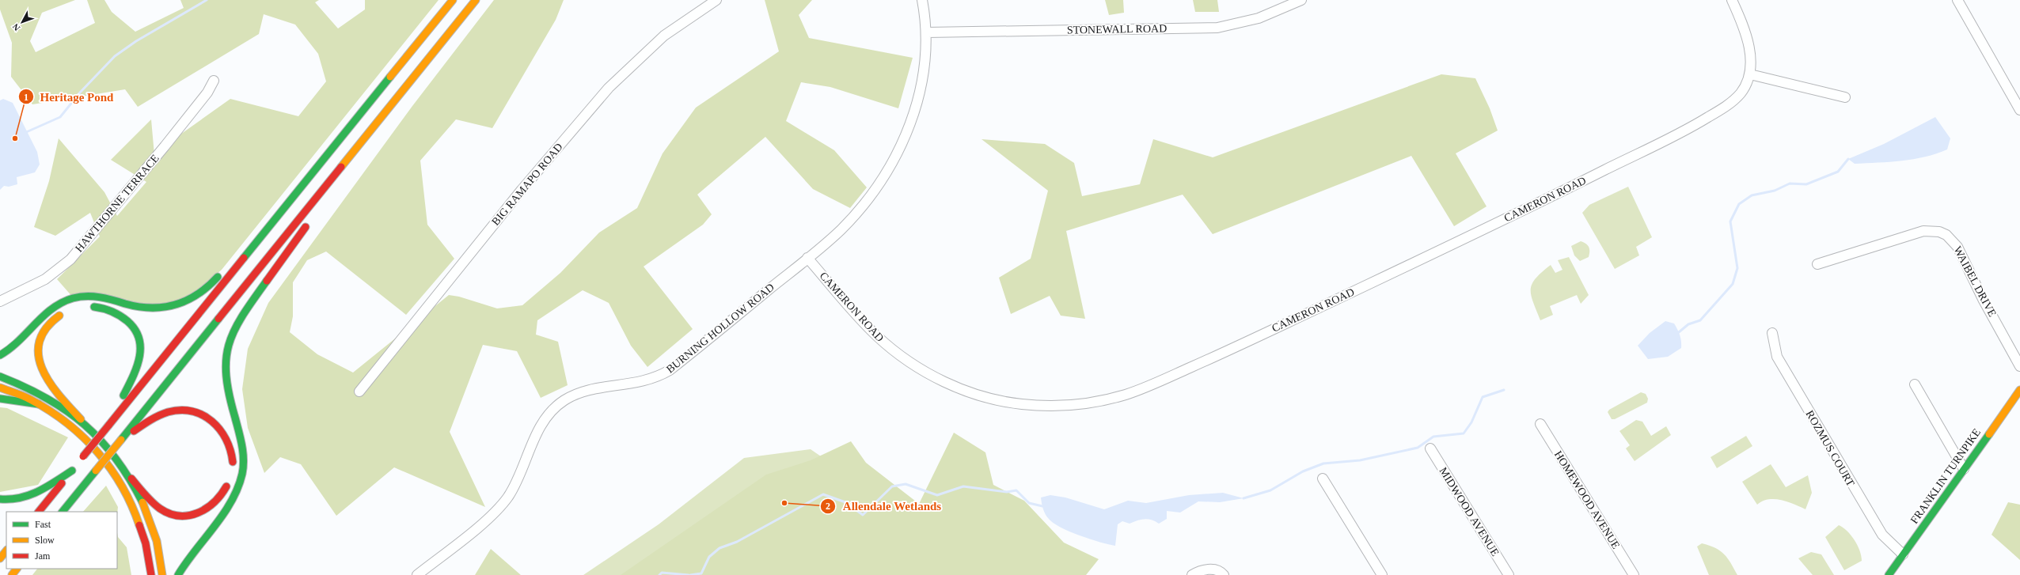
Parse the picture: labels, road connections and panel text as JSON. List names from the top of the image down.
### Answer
{
  "streets": {
    "main road": ["FRANKLIN TURNPIKE"],
    "street": [
      "STONEWALL ROAD",
      "BIG RAMAPO ROAD",
      "CAMERON ROAD",
      "HAWTHORNE TERRACE",
      "WAIBEL DRIVE",
      "BURNING HOLLOW ROAD",
      "ROZMUS COURT",
      "HOMEWOOD AVENUE",
      "MIDWOOD AVENUE"
    ]
  },
  "crossings": [
    ["STONEWALL ROAD", "BURNING HOLLOW ROAD"],
    ["CAMERON ROAD", "BURNING HOLLOW ROAD"],
    ["ROZMUS COURT", "FRANKLIN TURNPIKE"]
  ],
  "places": ["Heritage Pond", "Allendale Wetlands"],
  "legend": ["Fast", "Slow", "Jam"],
  "north": "bottom left"
}
